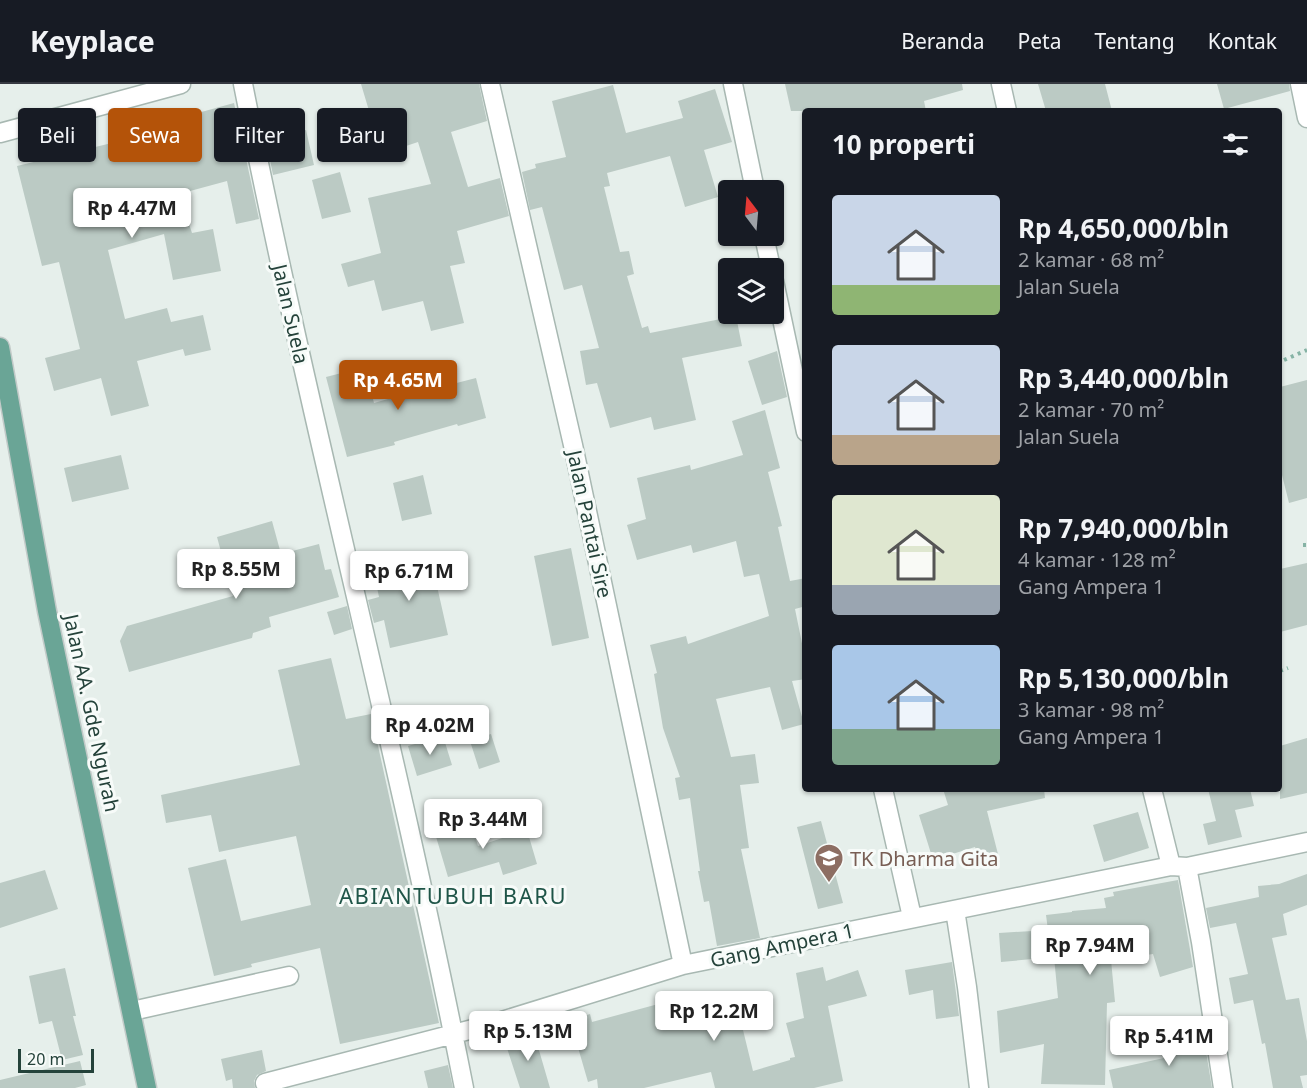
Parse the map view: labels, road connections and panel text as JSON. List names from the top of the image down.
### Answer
{
  "streets": {
    "main road": ["Jalan AA. Gde Ngurah"],
    "street": ["Jalan Suela", "Jalan Pantai Sire", "Gang Ampera 1"]
  },
  "crossings": [
    ["Jalan Suela", "Gang Ampera 1"],
    ["Jalan Pantai Sire", "Gang Ampera 1"]
  ],
  "districts": ["ABIANTUBUH BARU"],
  "places": {
    "school or university": ["TK Dharma Gita"]
  },
  "scale_bar": "20 m",
  "north": "top",
  "page": {
    "header": "Keyplace",
    "nav": [
      "Beranda",
      "Peta",
      "Tentang",
      "Kontak"
    ],
    "chip": [
      "Beli",
      "Sewa",
      "Filter",
      "Baru"
    ],
    "heading": "10 properti",
    "list": [
      {
        "name": "Rp 4,650,000/bln",
        "note": "2 kamar · 68 m² · Jalan Suela"
      },
      {
        "name": "Rp 3,440,000/bln",
        "note": "2 kamar · 70 m² · Jalan Suela"
      },
      {
        "name": "Rp 7,940,000/bln",
        "note": "4 kamar · 128 m² · Gang Ampera 1"
      },
      {
        "name": "Rp 5,130,000/bln",
        "note": "3 kamar · 98 m² · Gang Ampera 1"
      }
    ],
    "price": [
      "Rp 4.47M",
      "Rp 4.65M",
      "Rp 8.55M",
      "Rp 6.71M",
      "Rp 4.02M",
      "Rp 3.44M",
      "Rp 7.94M",
      "Rp 12.2M",
      "Rp 5.13M",
      "Rp 5.41M"
    ],
    "scale": "20 m"
  }
}
